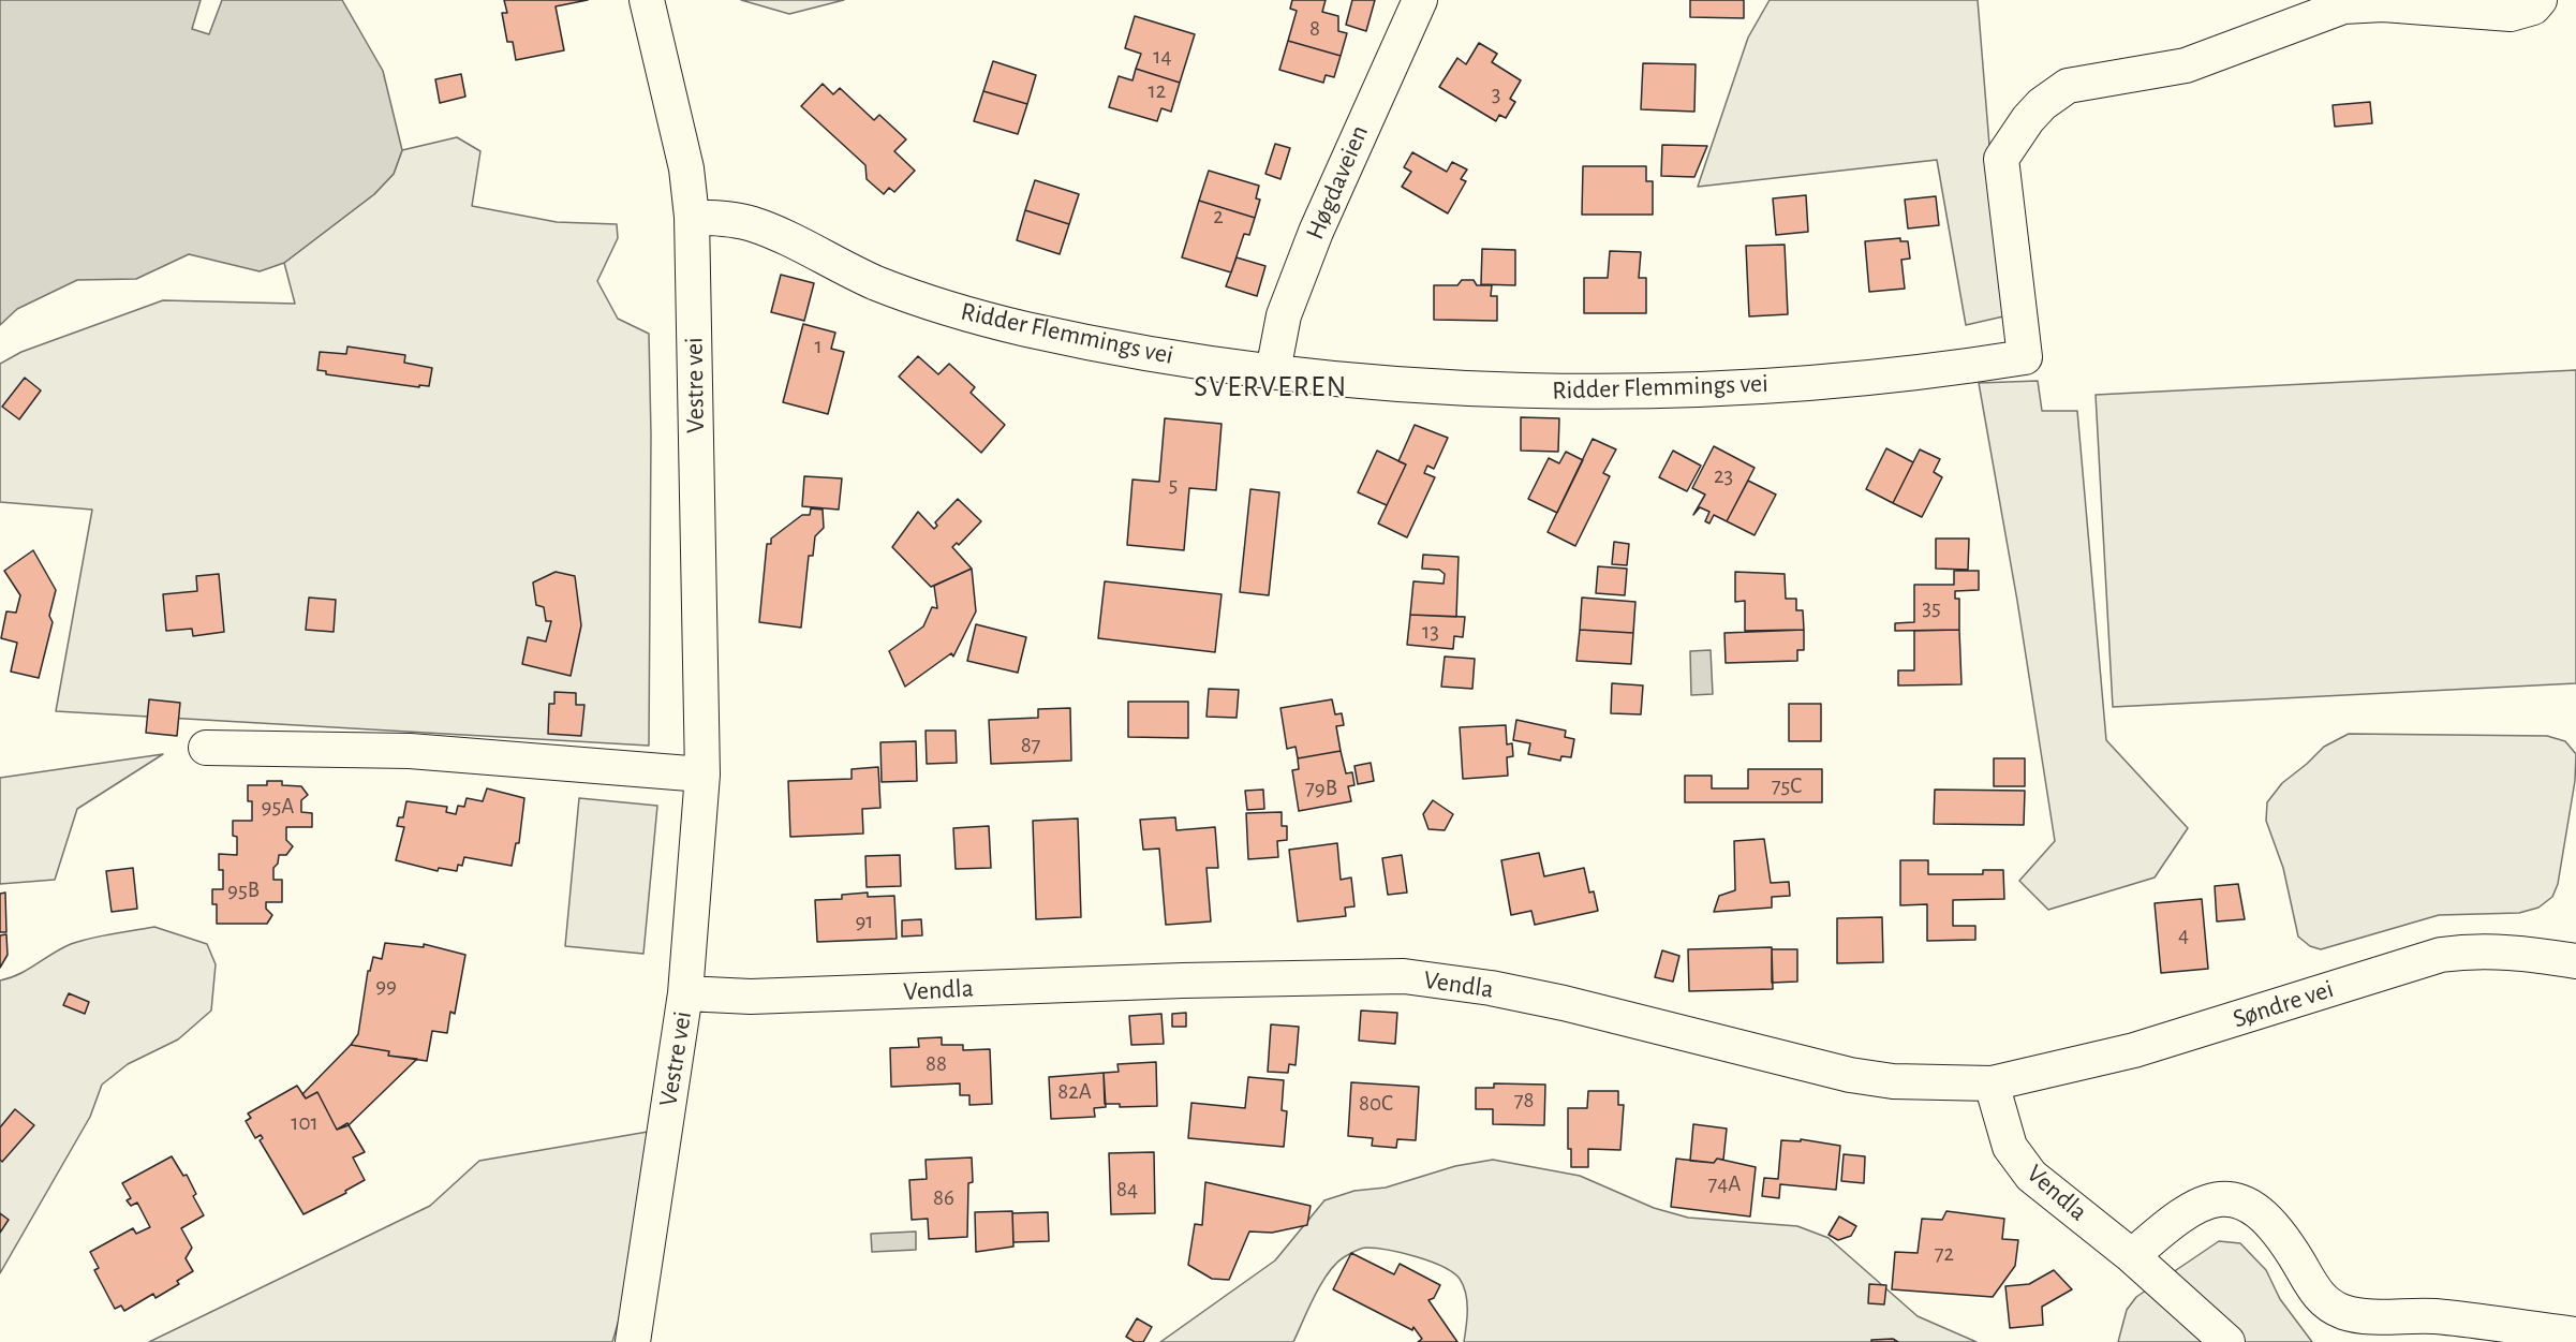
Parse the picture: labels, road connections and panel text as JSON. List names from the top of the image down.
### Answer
{
  "streets": {
    "street": [
      "Høgdaveien",
      "Ridder Flemmings vei",
      "Vestre vei",
      "Vendla",
      "Søndre vei"
    ]
  },
  "crossings": [
    ["Høgdaveien", "Ridder Flemmings vei"],
    ["Ridder Flemmings vei", "Vestre vei"],
    ["Vestre vei", "Vendla"],
    ["Vendla", "Søndre vei"]
  ],
  "districts": ["SVERVEREN"],
  "house_numbers": [
    "8",
    "14",
    "12",
    "3",
    "2",
    "1",
    "23",
    "5",
    "35",
    "13",
    "87",
    "75C",
    "79B",
    "95A",
    "95B",
    "91",
    "4",
    "99",
    "88",
    "82A",
    "78",
    "80C",
    "101",
    "74A",
    "84",
    "86",
    "72"
  ]
}
